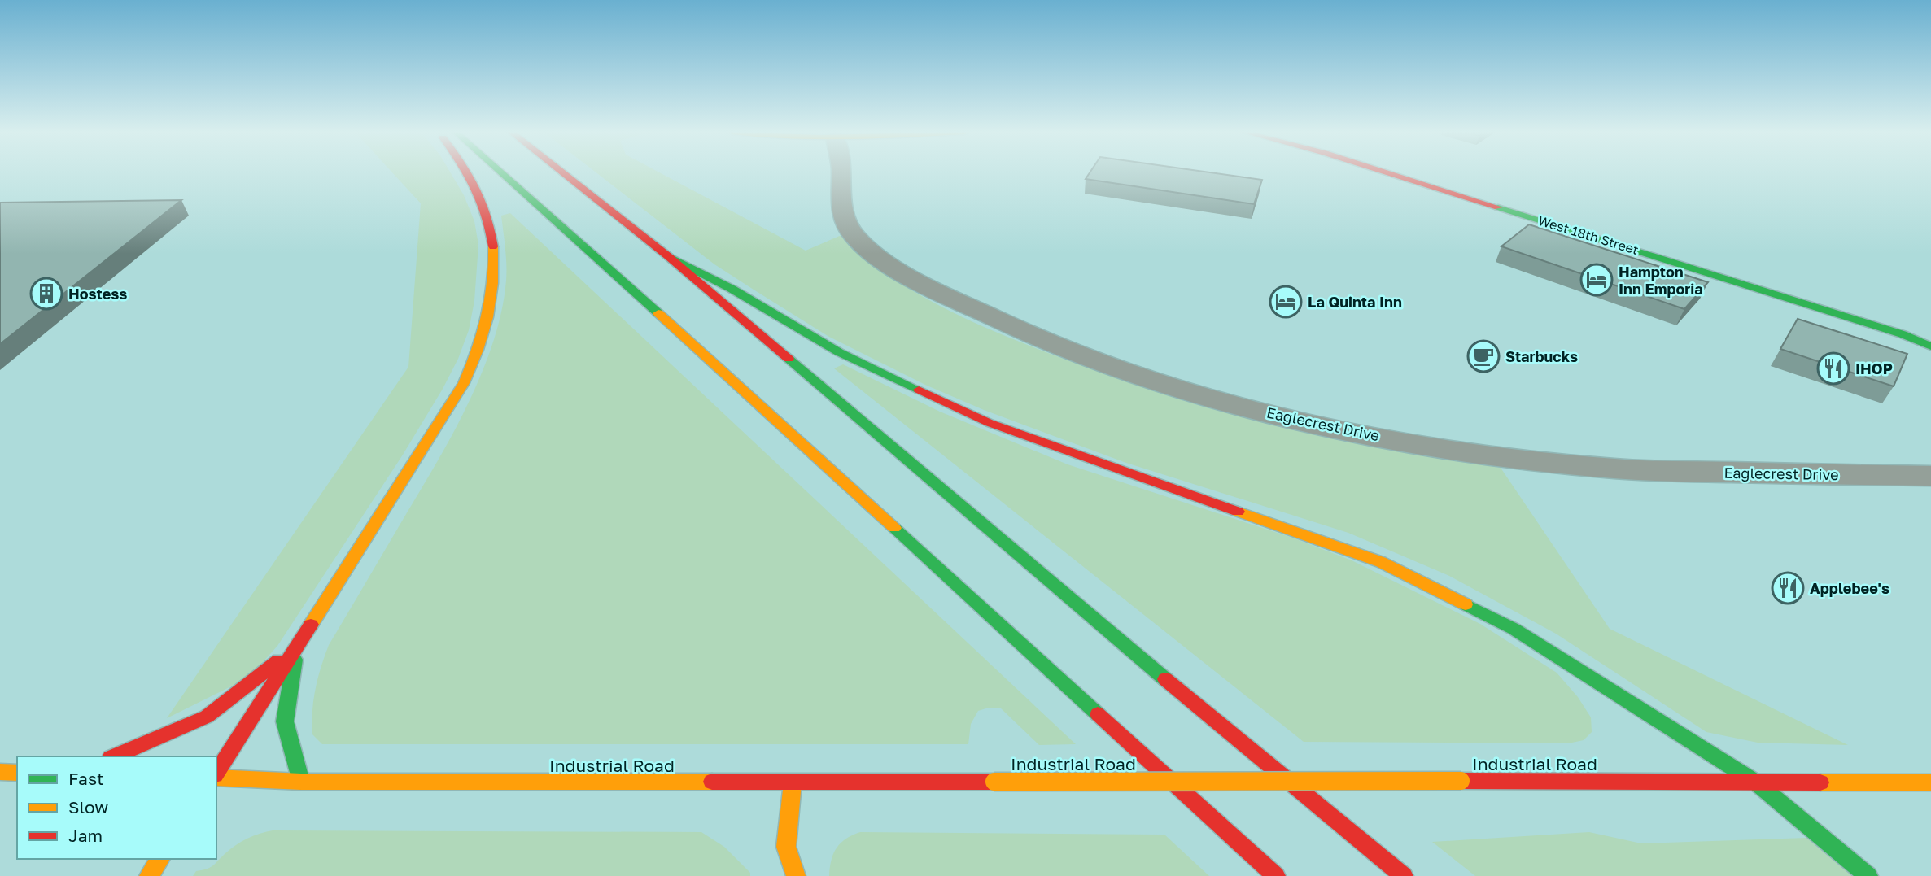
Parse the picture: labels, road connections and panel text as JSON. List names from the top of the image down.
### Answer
{
  "streets": {
    "main road": ["West 18th Street", "Industrial Road"],
    "street": ["Eaglecrest Drive"]
  },
  "places": {
    "hotel": ["Hampton Inn Emporia", "La Quinta Inn"],
    "building": ["Hostess"],
    "cafe": ["Starbucks"],
    "restaurant": ["IHOP", "Applebee's"]
  },
  "legend": ["Fast", "Slow", "Jam"]
}
